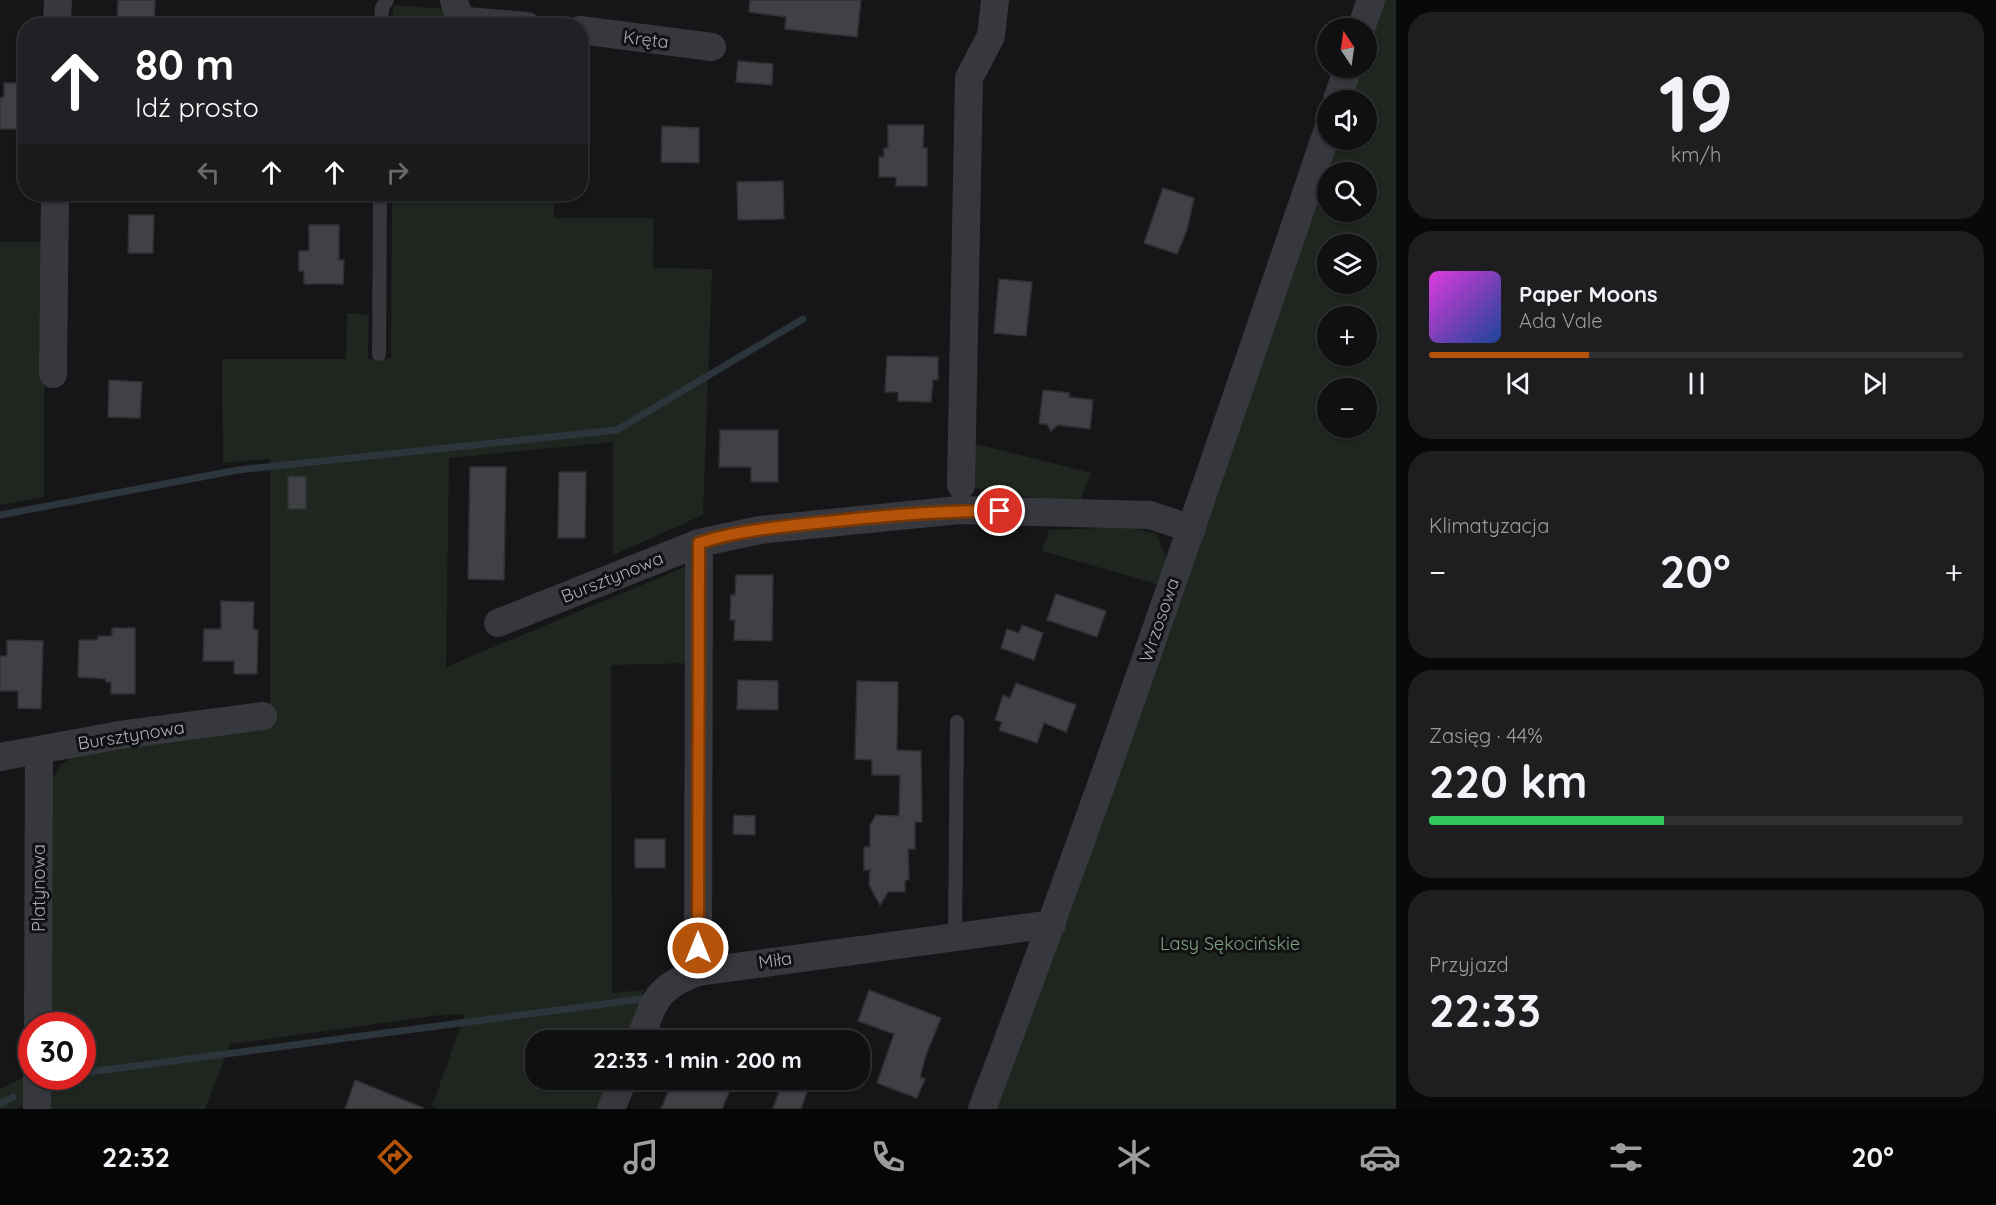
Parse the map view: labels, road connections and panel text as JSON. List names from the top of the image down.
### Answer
{
  "streets": {
    "street": [
      "Kręta",
      "Bursztynowa",
      "Wrzosowa",
      "Platynowa",
      "Miła"
    ]
  },
  "crossings": [
    ["Bursztynowa", "Wrzosowa"],
    ["Bursztynowa", "Platynowa"],
    ["Wrzosowa", "Miła"]
  ],
  "parks": ["Lasy Sękocińskie"],
  "north": "top",
  "page": {
    "tile": [
      ["19", "km/h"],
      "Klimatyzacja",
      ["Zasięg · 44%", "220 km"],
      ["Przyjazd", "22:33"]
    ],
    "map_buttons": ["+", "−"],
    "turn": ["80 m", "Idź prosto"],
    "song": ["Paper Moons", "Ada Vale"],
    "heat": ["−", "20°", "+"],
    "limit": "30",
    "trip": "22:33 · 1 min · 200 m",
    "tabs": ["22:32", "20°"]
  }
}
